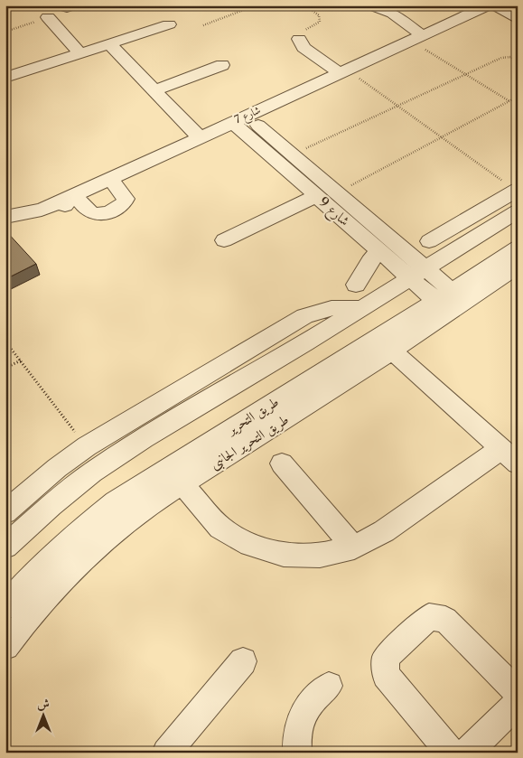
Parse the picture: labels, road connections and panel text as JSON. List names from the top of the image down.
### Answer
{
  "streets": {
    "street": [
      "شارع 7",
      "شارع 9",
      "طريق التحرير",
      "طريق التحرير الجانبى"
    ]
  },
  "crossings": [
    ["شارع 7", "شارع 9"],
    ["شارع 9", "طريق التحرير"],
    ["طريق التحرير", "طريق التحرير الجانبى"]
  ],
  "north": "top"
}
